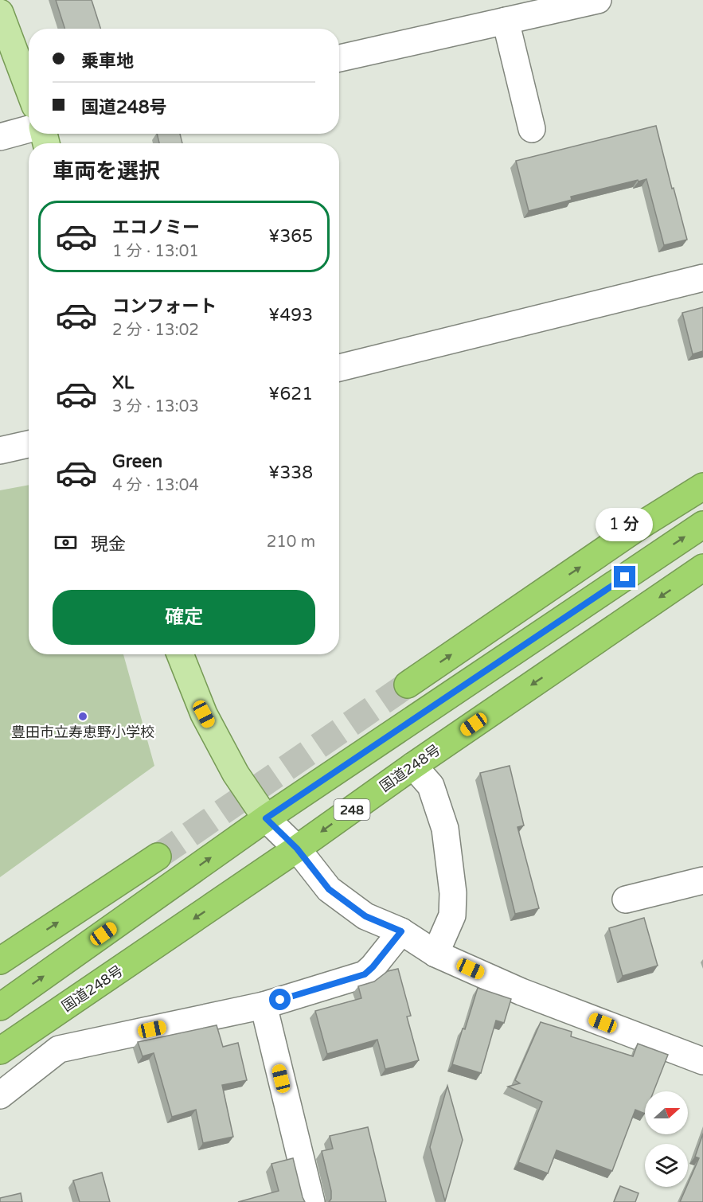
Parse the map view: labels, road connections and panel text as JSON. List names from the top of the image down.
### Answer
{
  "streets": {
    "highway": ["国道248号", "248"]
  },
  "places": ["豊田市立寿恵野小学校"],
  "north": "right",
  "page": {
    "banner": ["乗車地", "国道248号"],
    "heading": "車両を選択",
    "list": [
      {
        "name": "エコノミー",
        "note": "1 分 · 13:01",
        "value": "¥365"
      },
      {
        "name": "コンフォート",
        "note": "2 分 · 13:02",
        "value": "¥493"
      },
      {
        "name": "XL",
        "note": "3 分 · 13:03",
        "value": "¥621"
      },
      {
        "name": "Green",
        "note": "4 分 · 13:04",
        "value": "¥338"
      }
    ],
    "bubble": "1 分",
    "pay": ["現金", "210 m"],
    "buttons": "確定"
  }
}
